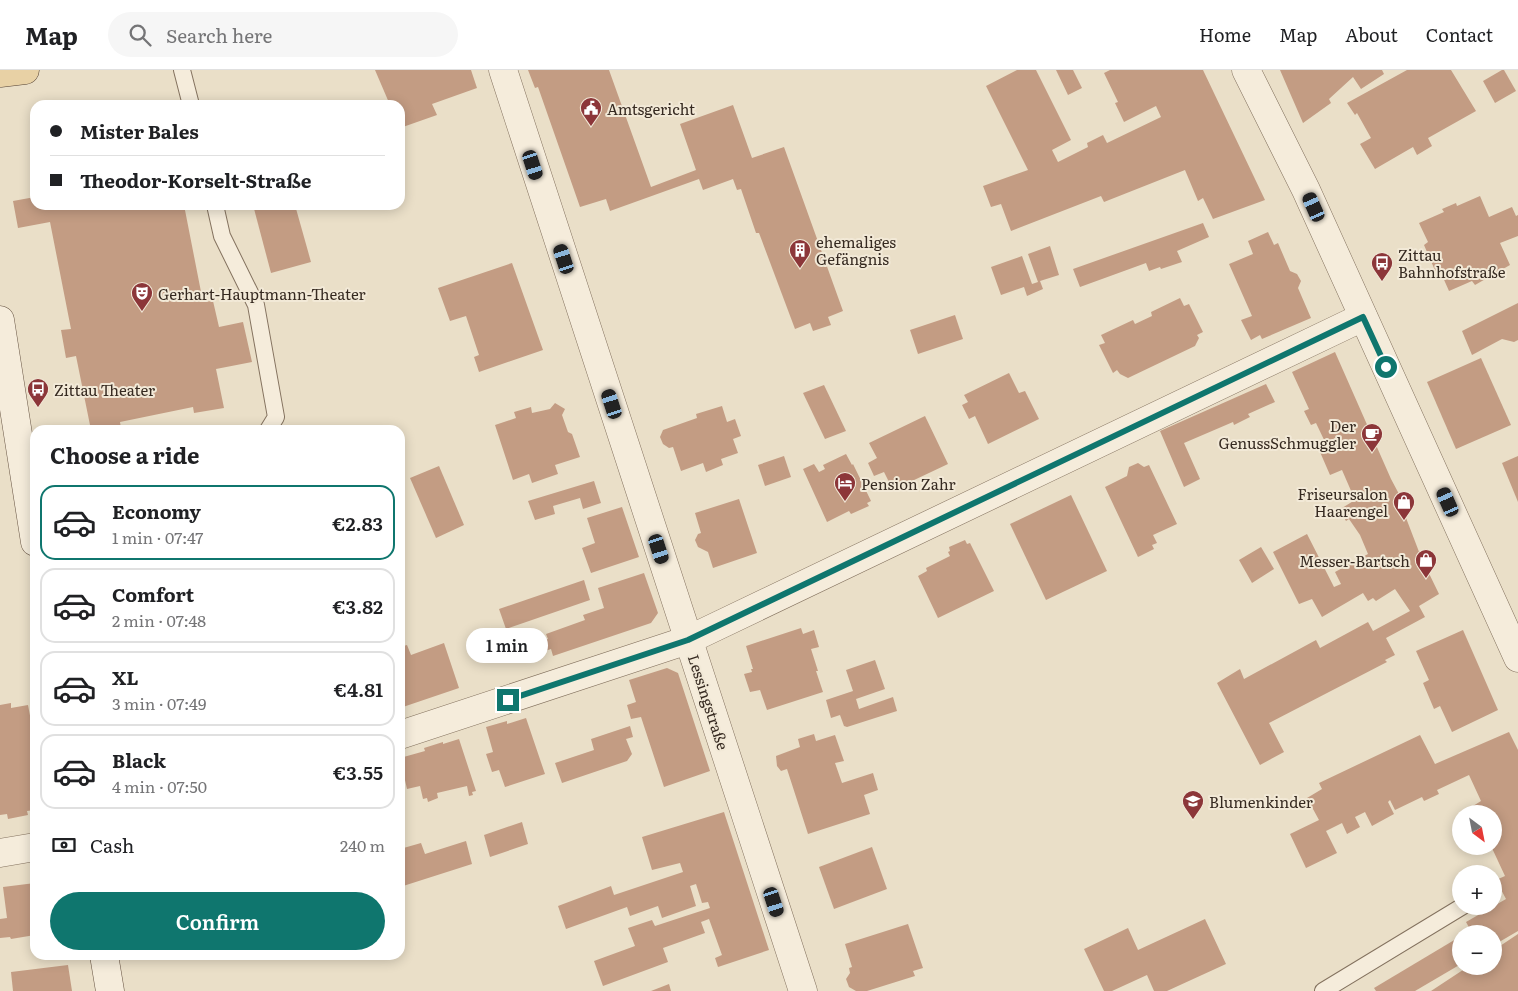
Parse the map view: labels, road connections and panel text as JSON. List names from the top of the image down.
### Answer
{
  "streets": {
    "street": ["Lessingstraße"]
  },
  "places": {
    "public building": ["Amtsgericht"],
    "building": ["ehemaliges Gefängnis"],
    "bus stop": ["Zittau Bahnhofstraße", "Zittau Theater"],
    "theatre": ["Gerhart-Hauptmann-Theater"],
    "cafe": ["Der GenussSchmuggler"],
    "hotel": ["Pension Zahr"],
    "shop": ["Friseursalon Haarengel", "Messer-Bartsch"],
    "school or university": ["Blumenkinder"]
  },
  "north": "bottom right",
  "page": {
    "header": "Map",
    "search": "Search here",
    "nav": [
      "Home",
      "Map",
      "About",
      "Contact"
    ],
    "banner": ["Mister Bales", "Theodor-Korselt-Straße"],
    "heading": "Choose a ride",
    "list": [
      {
        "name": "Economy",
        "note": "1 min · 07:47",
        "value": "€2.83"
      },
      {
        "name": "Comfort",
        "note": "2 min · 07:48",
        "value": "€3.82"
      },
      {
        "name": "XL",
        "note": "3 min · 07:49",
        "value": "€4.81"
      },
      {
        "name": "Black",
        "note": "4 min · 07:50",
        "value": "€3.55"
      }
    ],
    "bubble": "1 min",
    "map_buttons": ["+", "−"],
    "pay": ["Cash", "240 m"],
    "buttons": "Confirm"
  }
}
